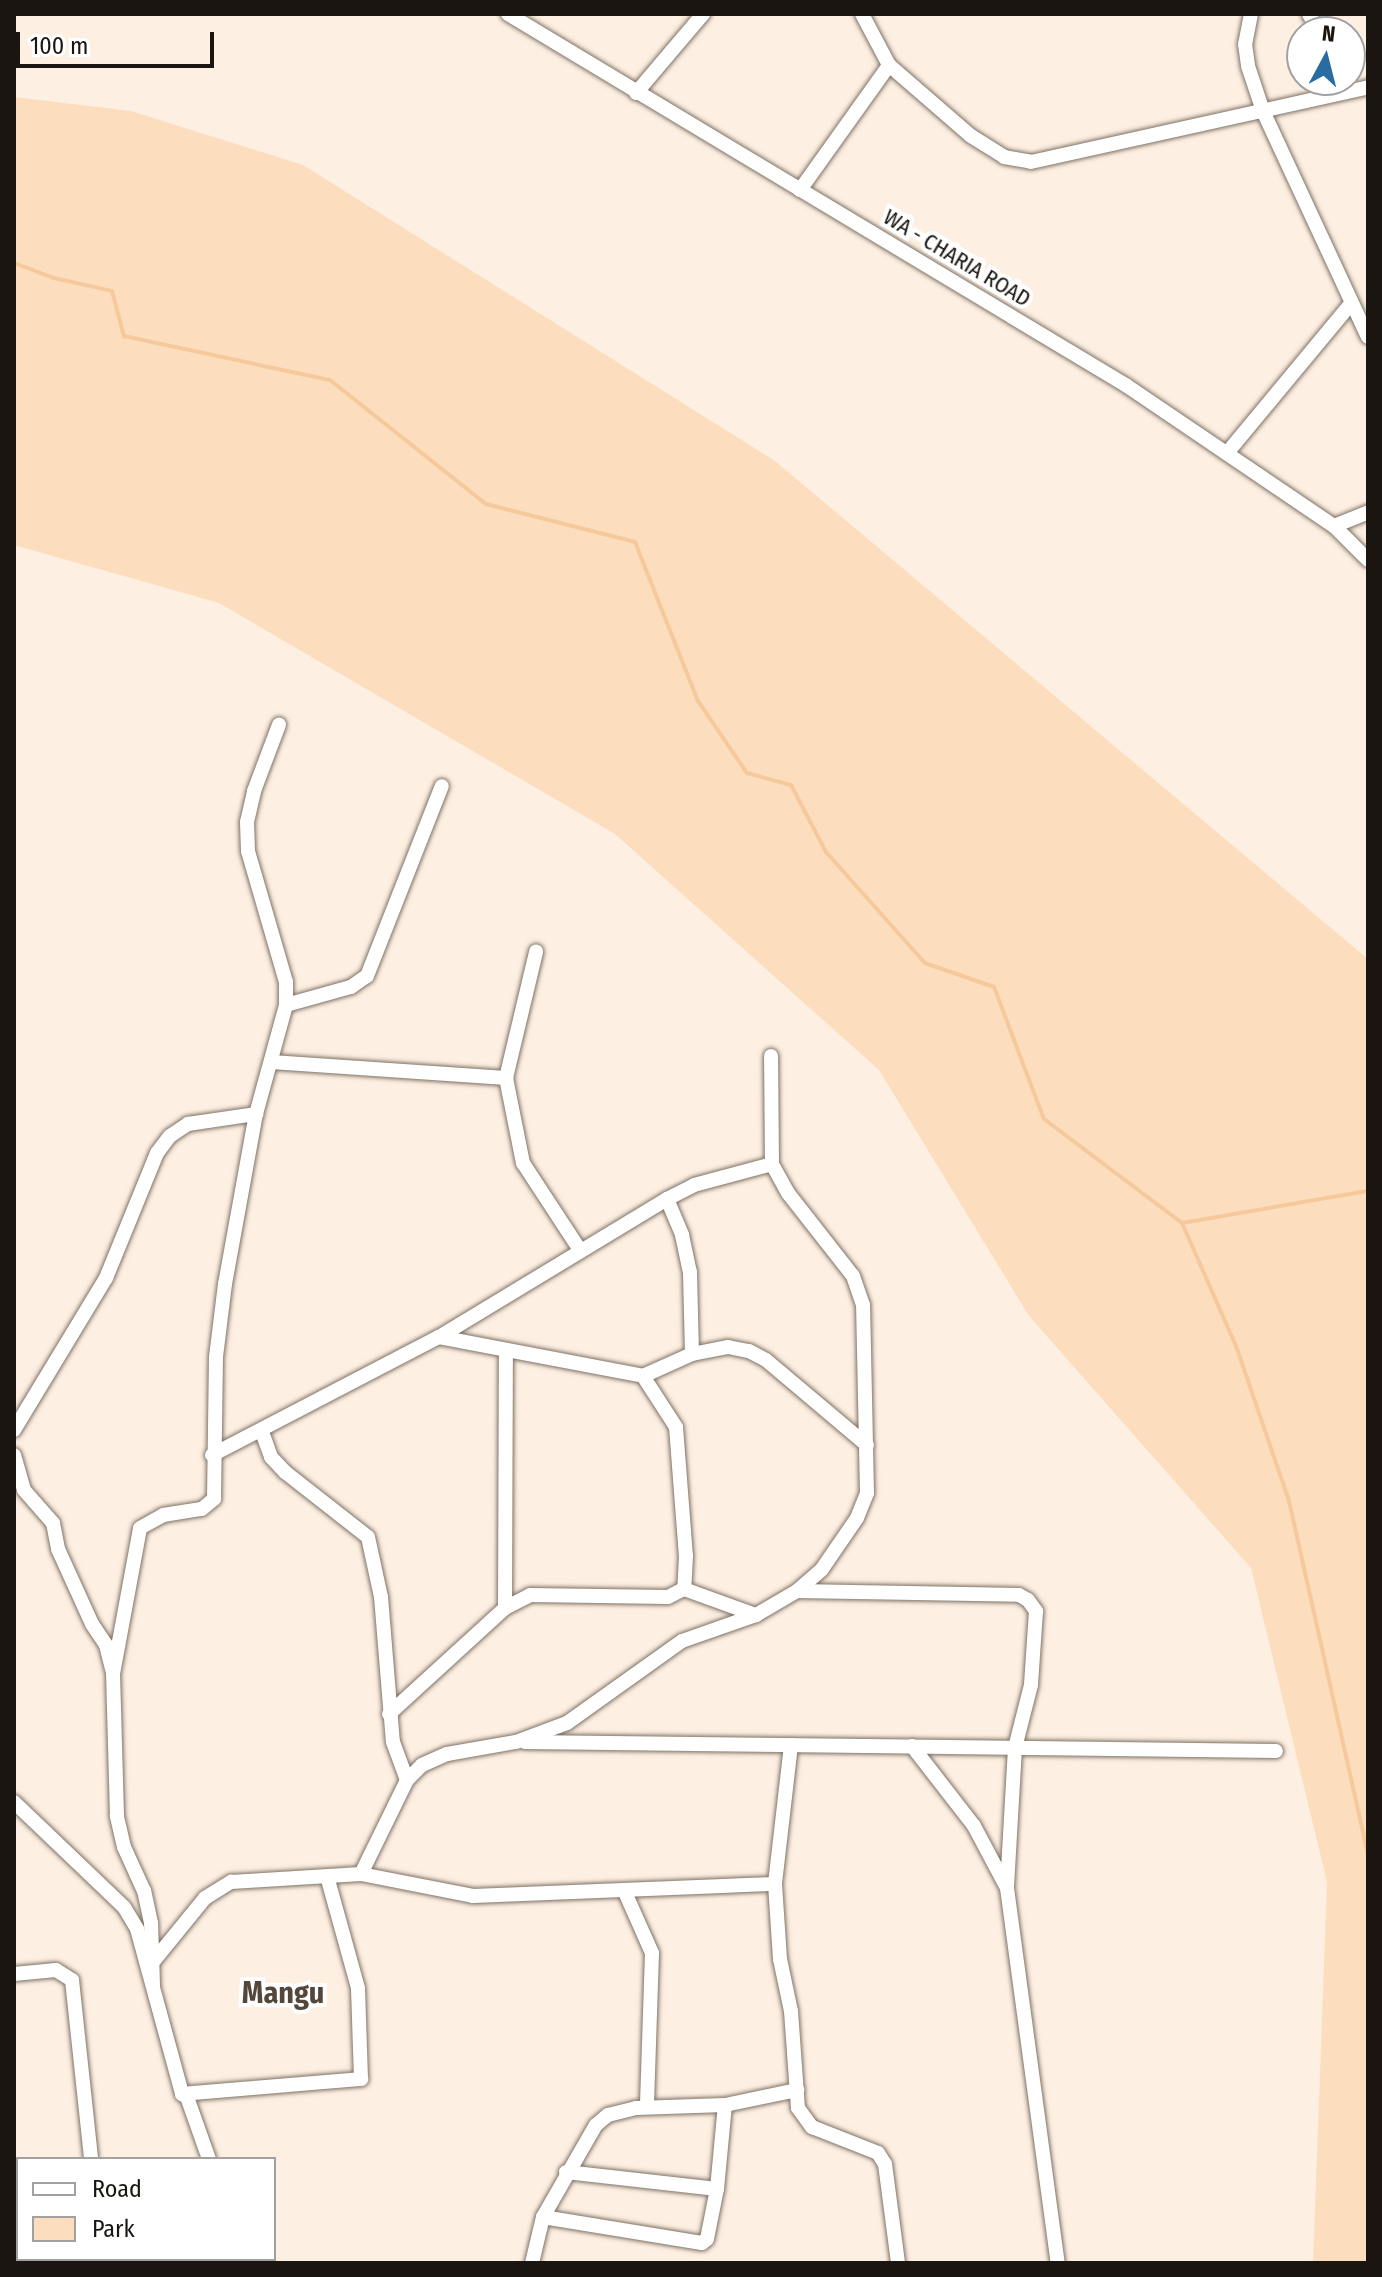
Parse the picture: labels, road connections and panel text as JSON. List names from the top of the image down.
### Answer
{
  "streets": {
    "street": ["WA - CHARIA ROAD"]
  },
  "districts": ["Mangu"],
  "legend": ["Road", "Park"],
  "scale_bar": "100 m",
  "north": "top"
}
